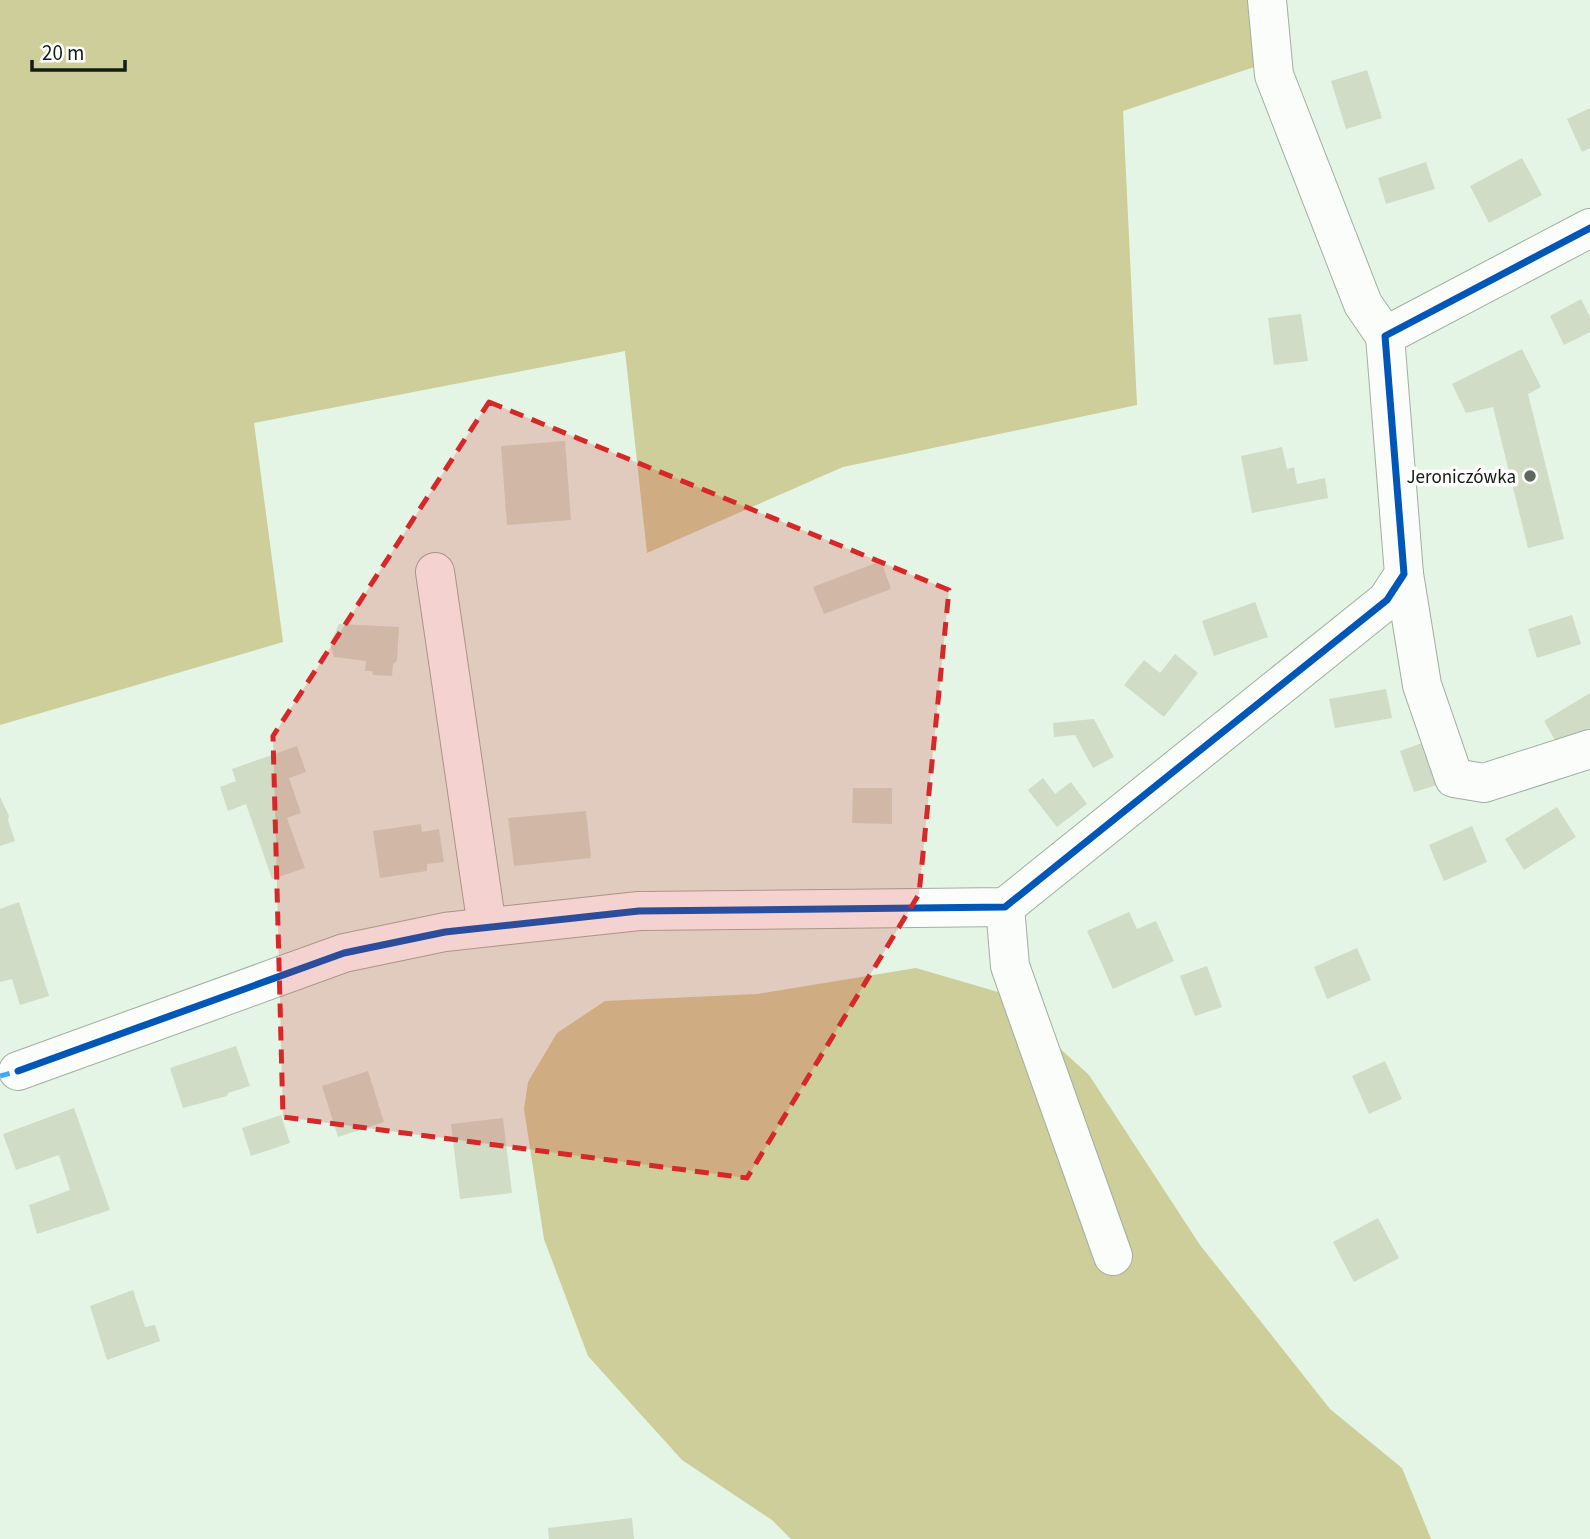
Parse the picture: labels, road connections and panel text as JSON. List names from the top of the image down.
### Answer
{
  "places": ["Jeroniczówka"],
  "scale_bar": "20 m"
}
